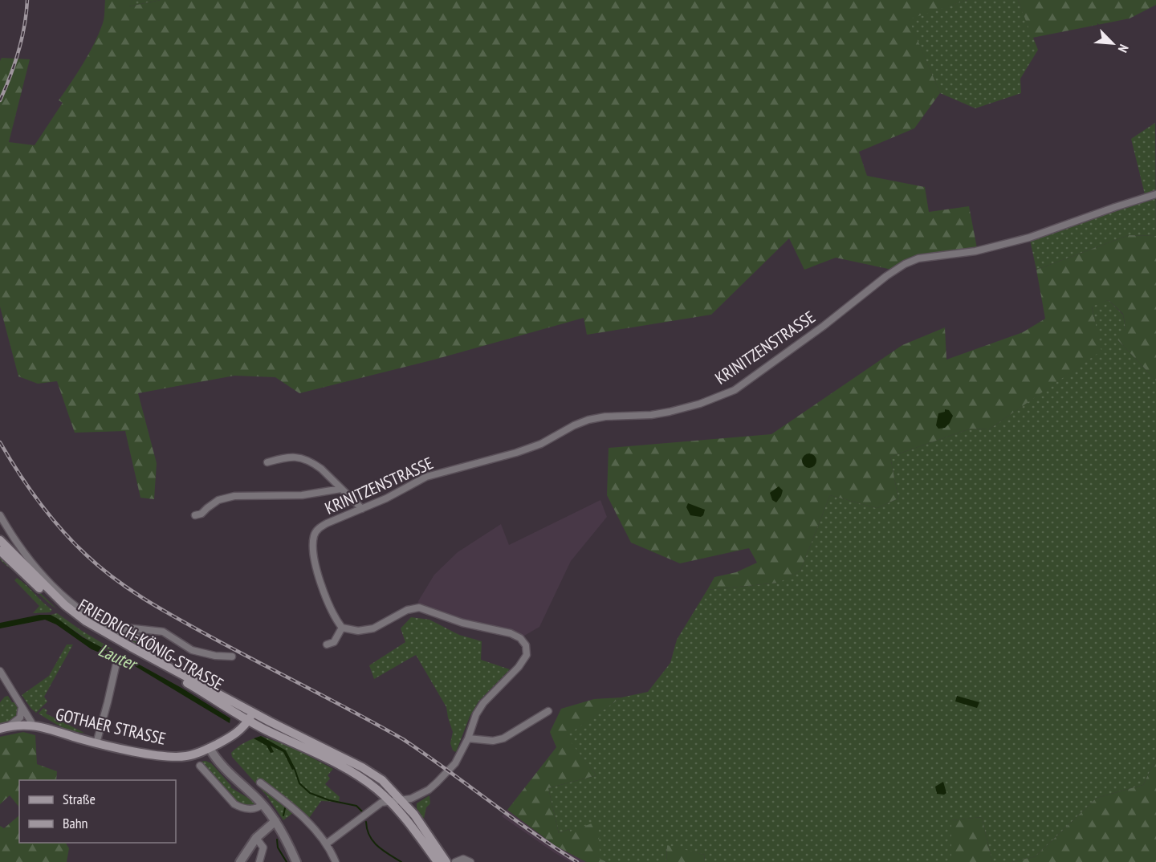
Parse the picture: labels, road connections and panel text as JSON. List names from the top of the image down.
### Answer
{
  "streets": {
    "main road": ["FRIEDRICH-KÖNIG-STRASSE", "GOTHAER STRASSE"],
    "street": ["KRINITZENSTRASSE"]
  },
  "crossings": [
    ["FRIEDRICH-KÖNIG-STRASSE", "GOTHAER STRASSE"]
  ],
  "water": ["Lauter"],
  "legend": ["Straße", "Bahn"],
  "north": "bottom right"
}
